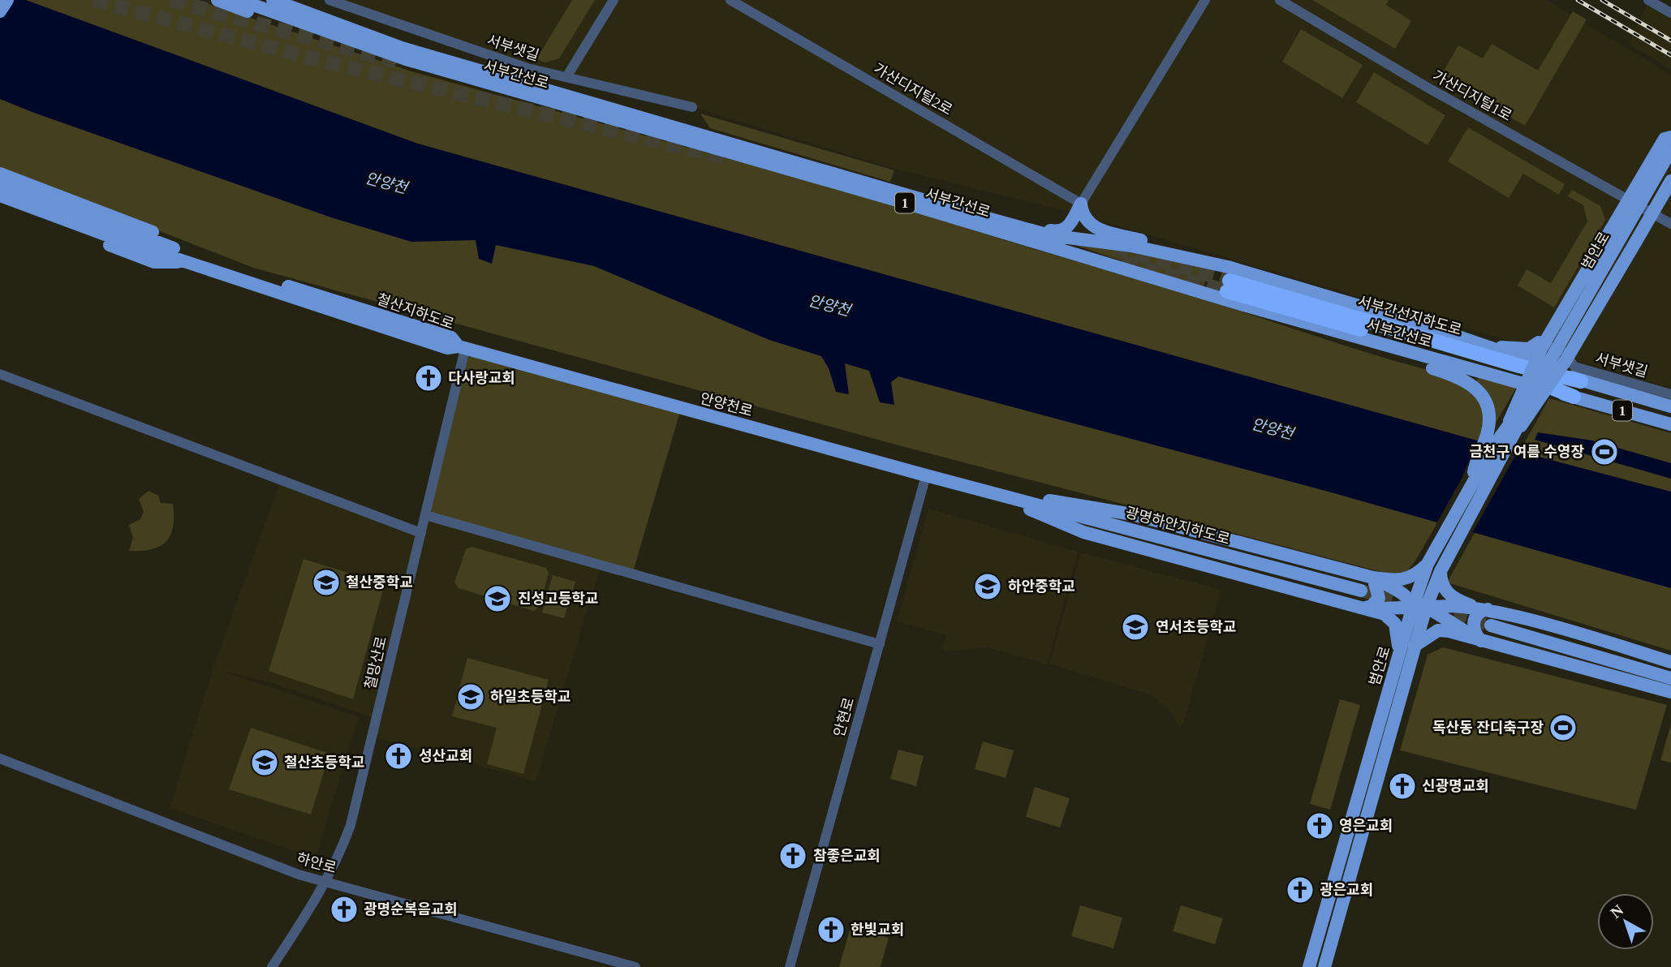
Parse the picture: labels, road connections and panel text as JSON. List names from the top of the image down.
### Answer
{
  "streets": {
    "highway": ["서부간선지하도로"],
    "main road": [
      "서부간선로",
      "1",
      "범안로",
      "철산지하도로",
      "안양천로",
      "광명하안지하도로"
    ],
    "street": [
      "서부샛길",
      "가산디지털2로",
      "가산디지털1로",
      "철망산로",
      "안현로",
      "하안로"
    ]
  },
  "crossings": [
    ["서부간선로", "서부간선지하도로"],
    ["철산지하도로", "안양천로"],
    ["철산지하도로", "철망산로"],
    ["안양천로", "광명하안지하도로"],
    ["안양천로", "철망산로"],
    ["안양천로", "안현로"],
    ["철망산로", "하안로"]
  ],
  "water": ["안양천"],
  "places": {
    "church": [
      "다사랑교회",
      "성산교회",
      "신광명교회",
      "영은교회",
      "참좋은교회",
      "광은교회",
      "광명순복음교회",
      "한빛교회"
    ],
    "sports": ["금천구 여름 수영장", "독산동 잔디축구장"],
    "school or university": [
      "철산중학교",
      "하안중학교",
      "진성고등학교",
      "연서초등학교",
      "하일초등학교",
      "철산초등학교"
    ]
  },
  "north": "top left"
}
